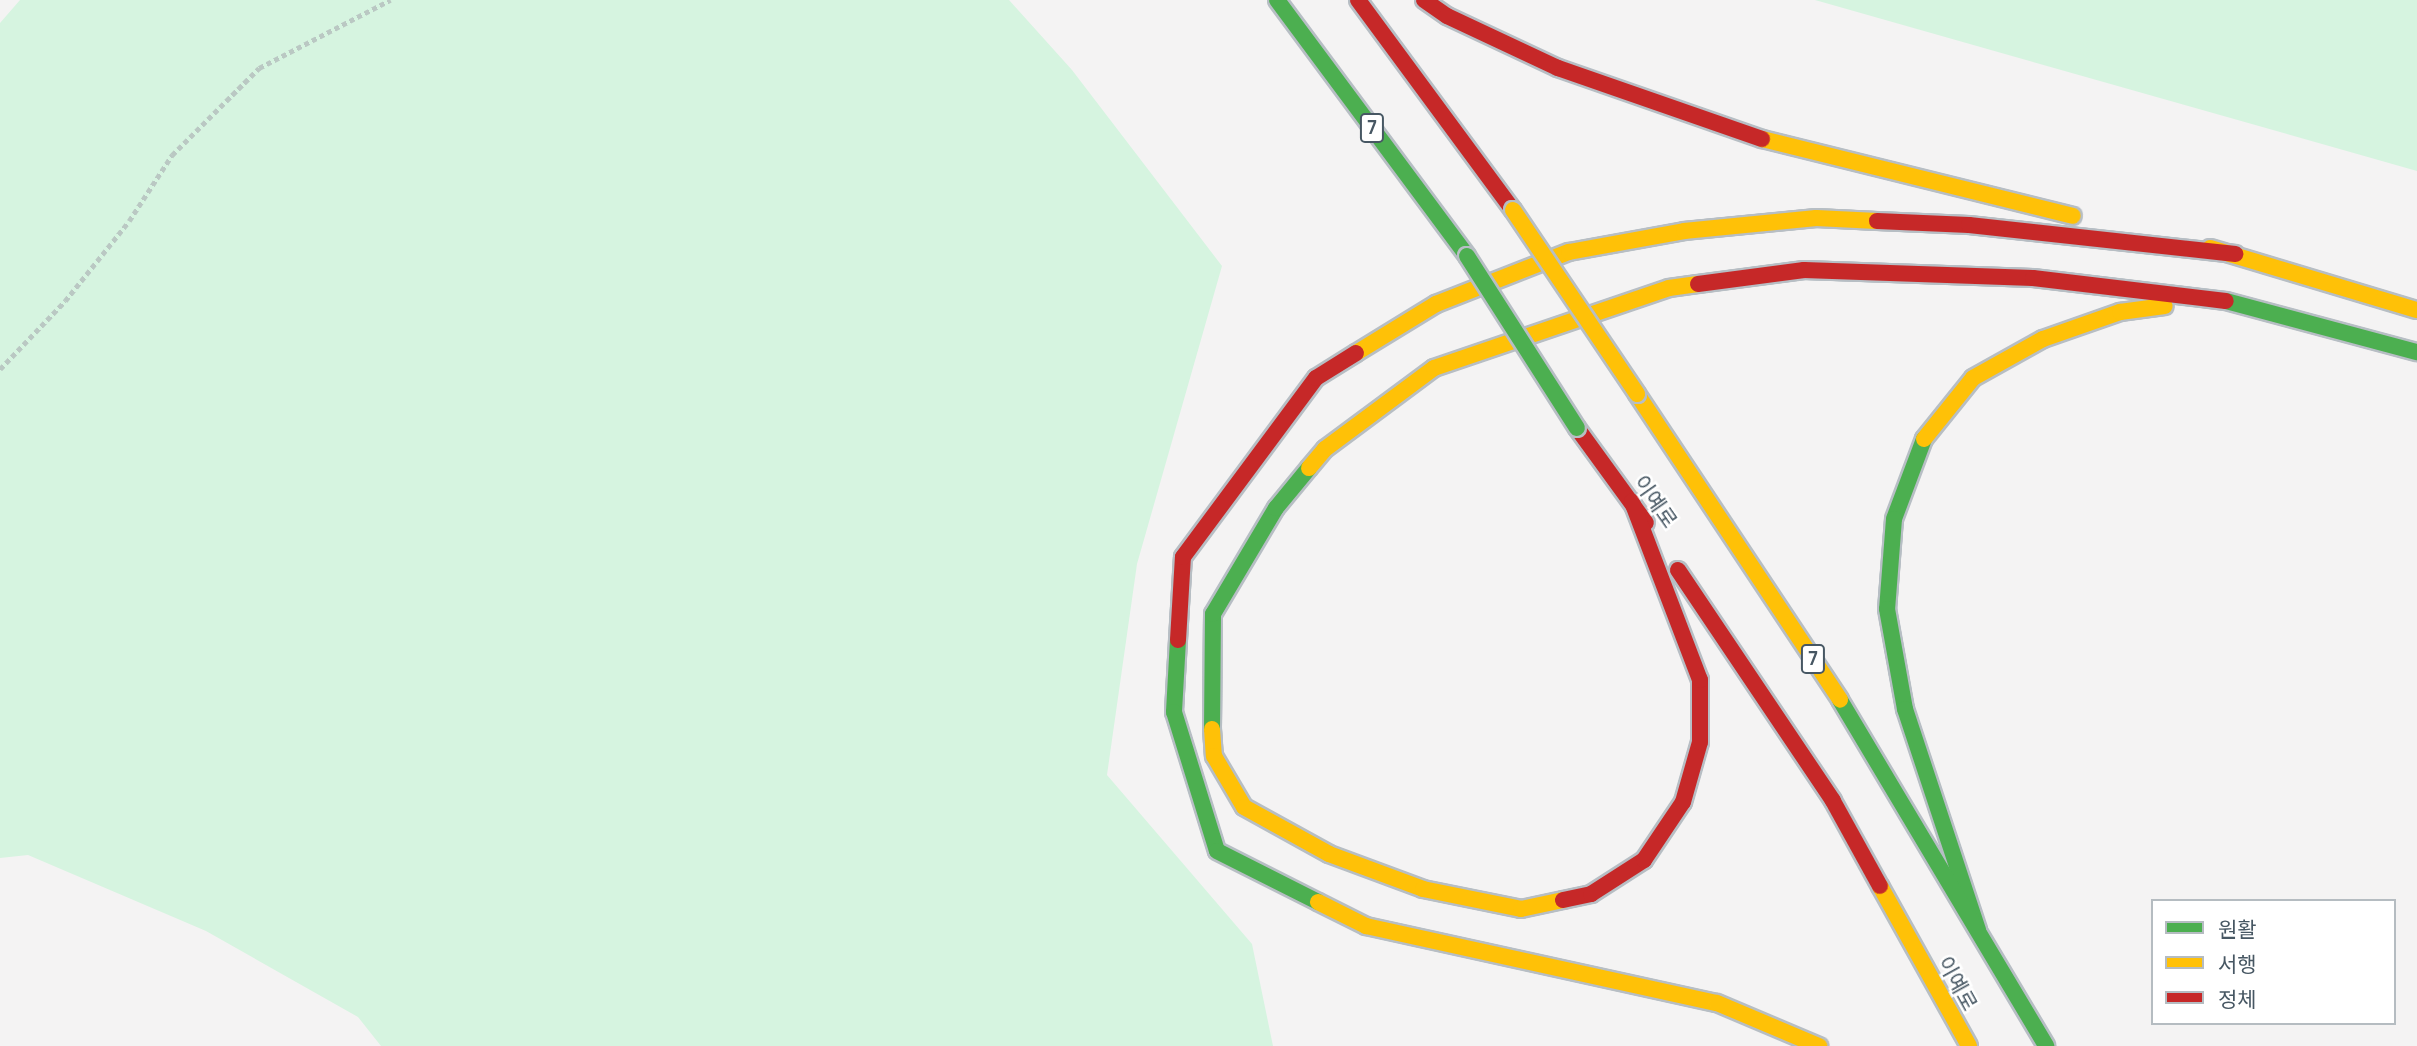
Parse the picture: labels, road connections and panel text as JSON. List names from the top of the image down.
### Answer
{
  "streets": {
    "highway": ["7", "이예로"]
  },
  "legend": ["원활", "서행", "정체"]
}
